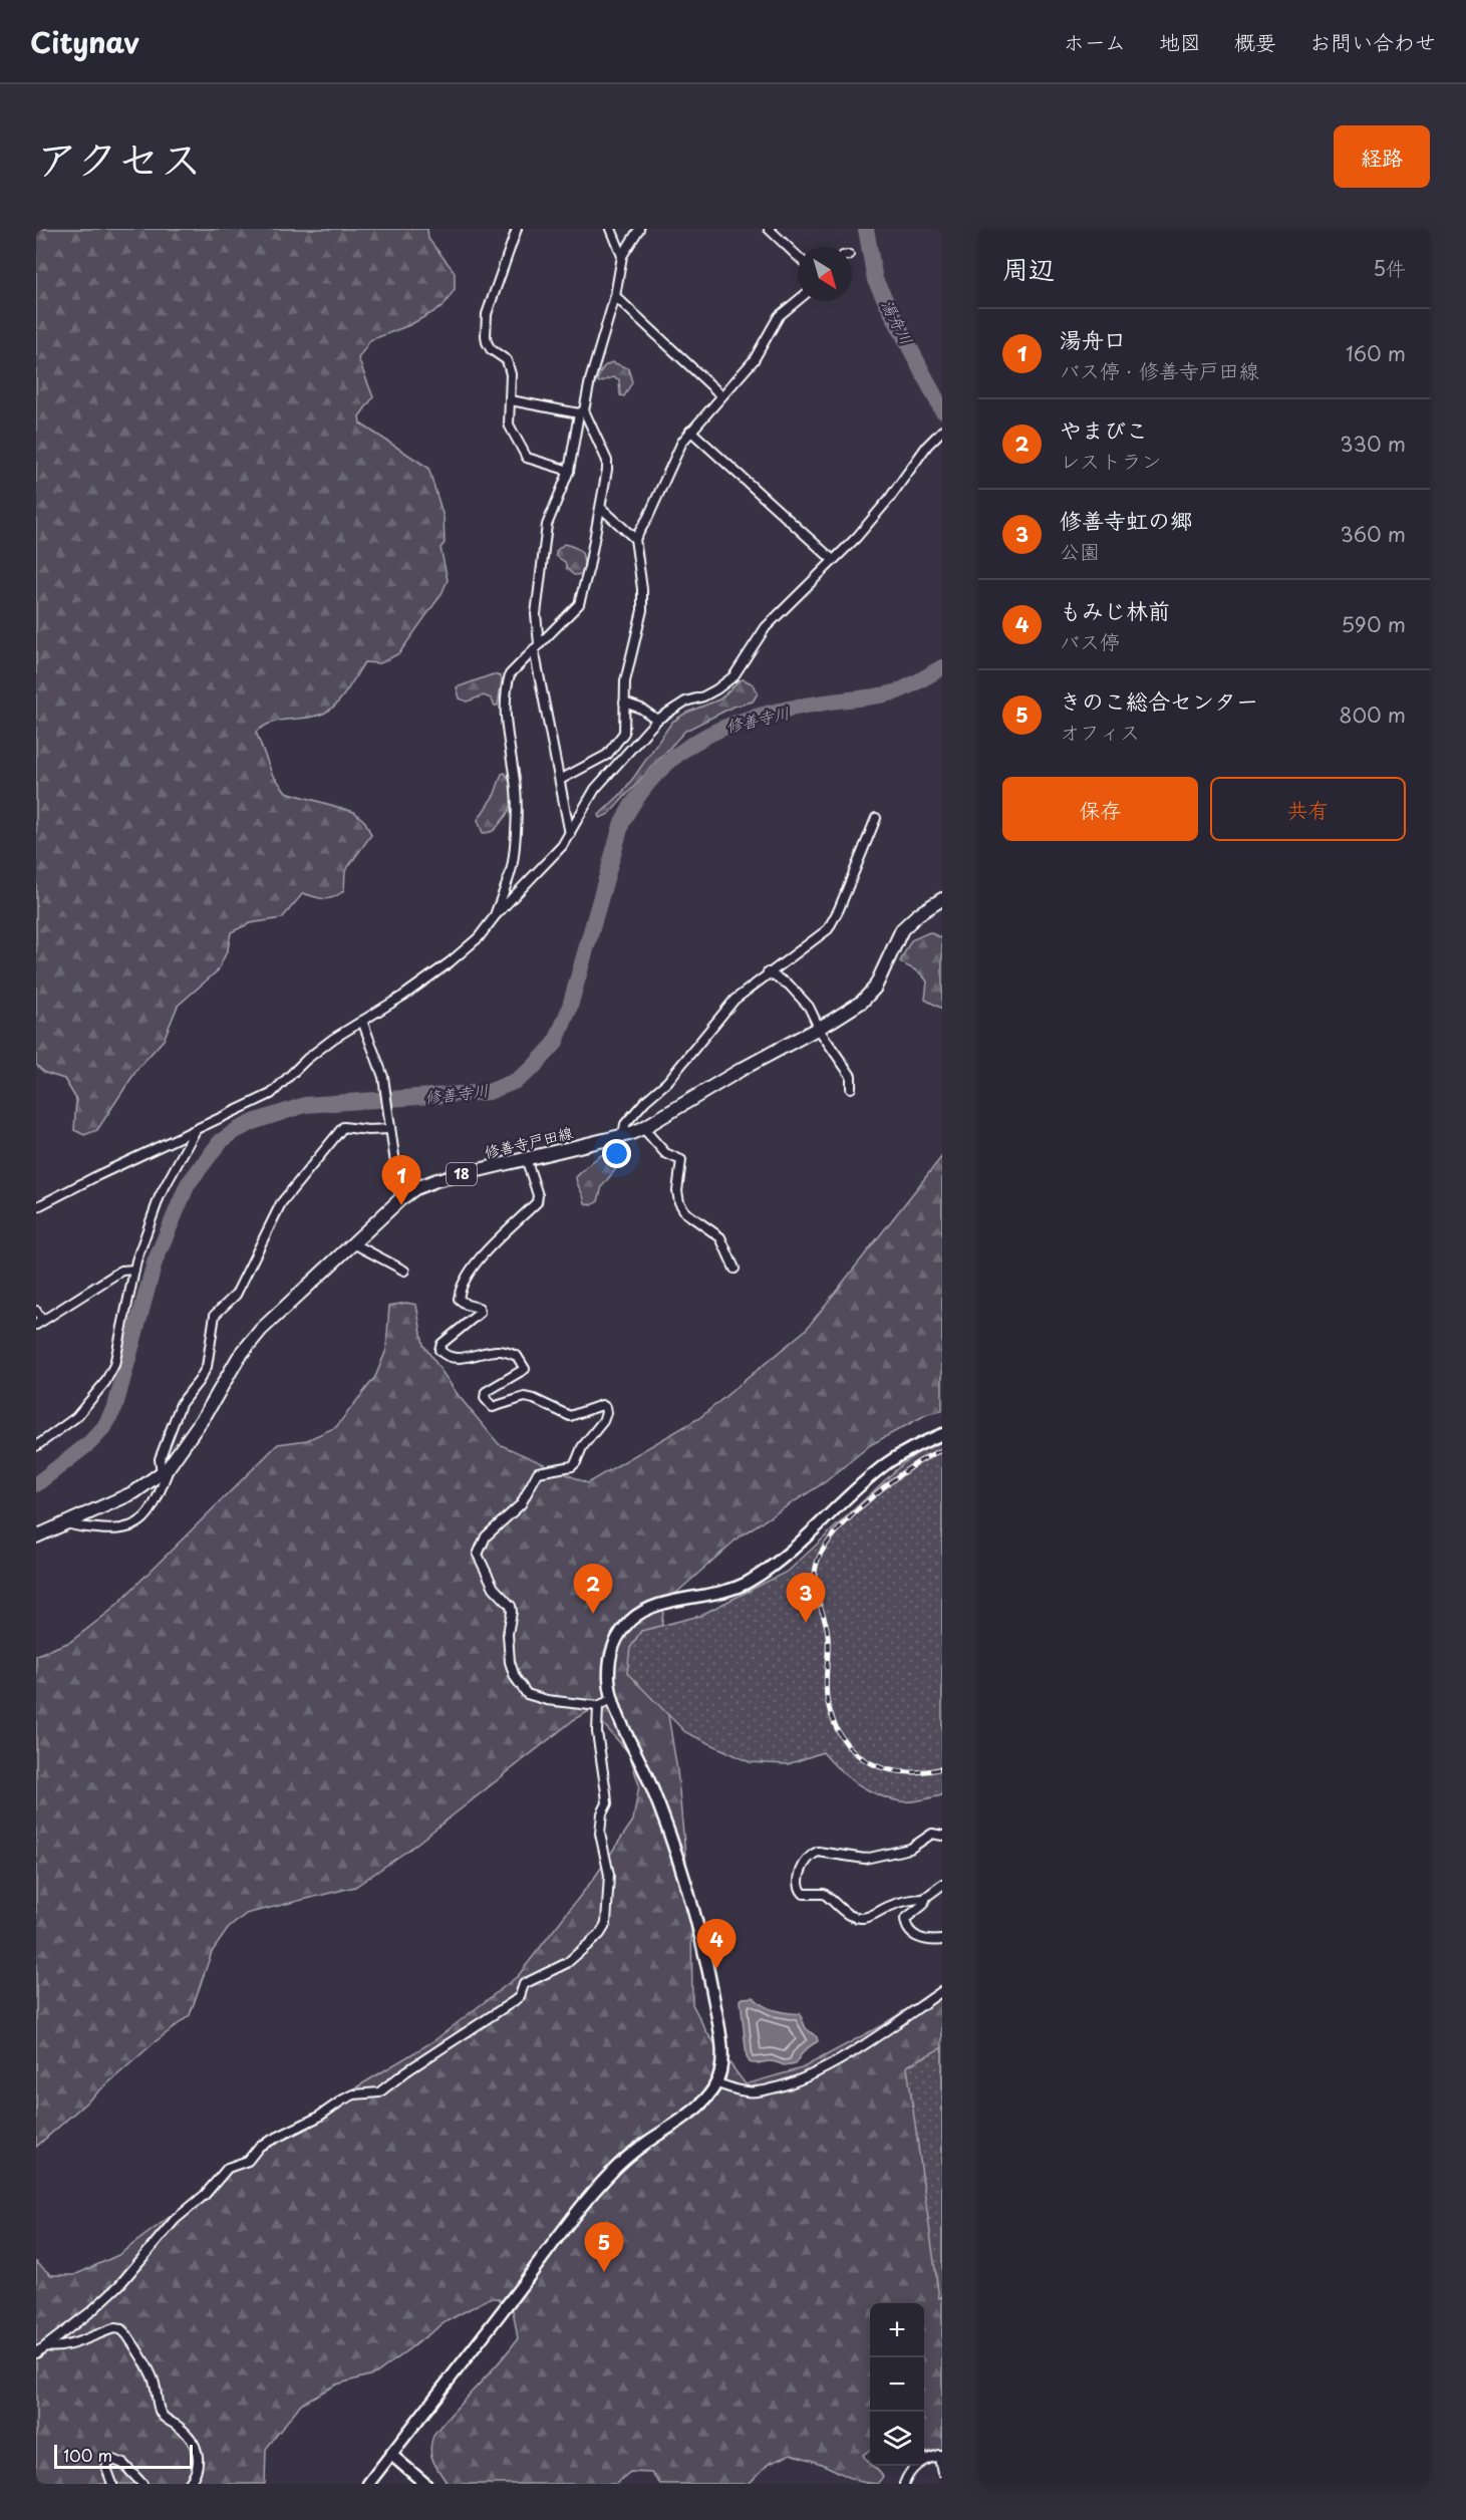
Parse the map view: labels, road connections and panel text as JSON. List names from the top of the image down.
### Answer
{
  "streets": {
    "main road": ["修善寺戸田線", "18"]
  },
  "water": ["湯舟川", "修善寺川"],
  "scale_bar": "100 m",
  "north": "bottom right",
  "page": {
    "header": "Citynav",
    "nav": [
      "ホーム",
      "地図",
      "概要",
      "お問い合わせ"
    ],
    "title": "アクセス",
    "buttons": [
      "経路",
      ["保存", "共有"]
    ],
    "heading": ["周辺", "5件"],
    "list": [
      {
        "mark": "1",
        "name": "湯舟口",
        "note": "バス停 · 修善寺戸田線",
        "value": "160 m"
      },
      {
        "mark": "2",
        "name": "やまびこ",
        "note": "レストラン",
        "value": "330 m"
      },
      {
        "mark": "3",
        "name": "修善寺虹の郷",
        "note": "公園",
        "value": "360 m"
      },
      {
        "mark": "4",
        "name": "もみじ林前",
        "note": "バス停",
        "value": "590 m"
      },
      {
        "mark": "5",
        "name": "きのこ総合センター",
        "note": "オフィス",
        "value": "800 m"
      }
    ],
    "pins": [
      "1",
      "2",
      "3",
      "4",
      "5"
    ],
    "map_buttons": ["+", "−"],
    "scale": "100 m"
  }
}
